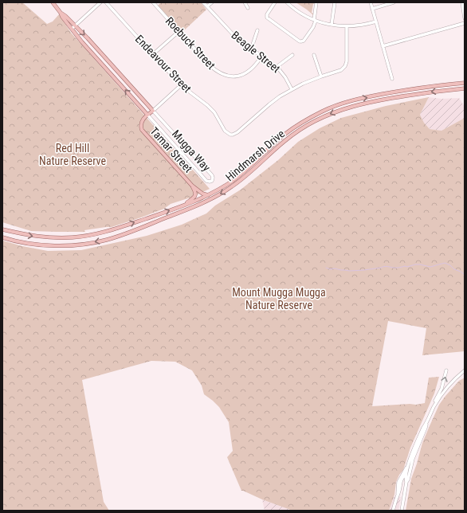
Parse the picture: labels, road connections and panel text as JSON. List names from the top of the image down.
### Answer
{
  "streets": {
    "main road": ["Tamar Street", "Mugga Way", "Hindmarsh Drive"],
    "street": ["Roebuck Street", "Beagle Street", "Endeavour Street"]
  },
  "crossings": [
    ["Roebuck Street", "Beagle Street"],
    ["Beagle Street", "Endeavour Street"],
    ["Endeavour Street", "Tamar Street"],
    ["Tamar Street", "Mugga Way"],
    ["Tamar Street", "Hindmarsh Drive"]
  ],
  "parks": ["Red Hill Nature Reserve", "Mount Mugga Mugga Nature Reserve"]
}
